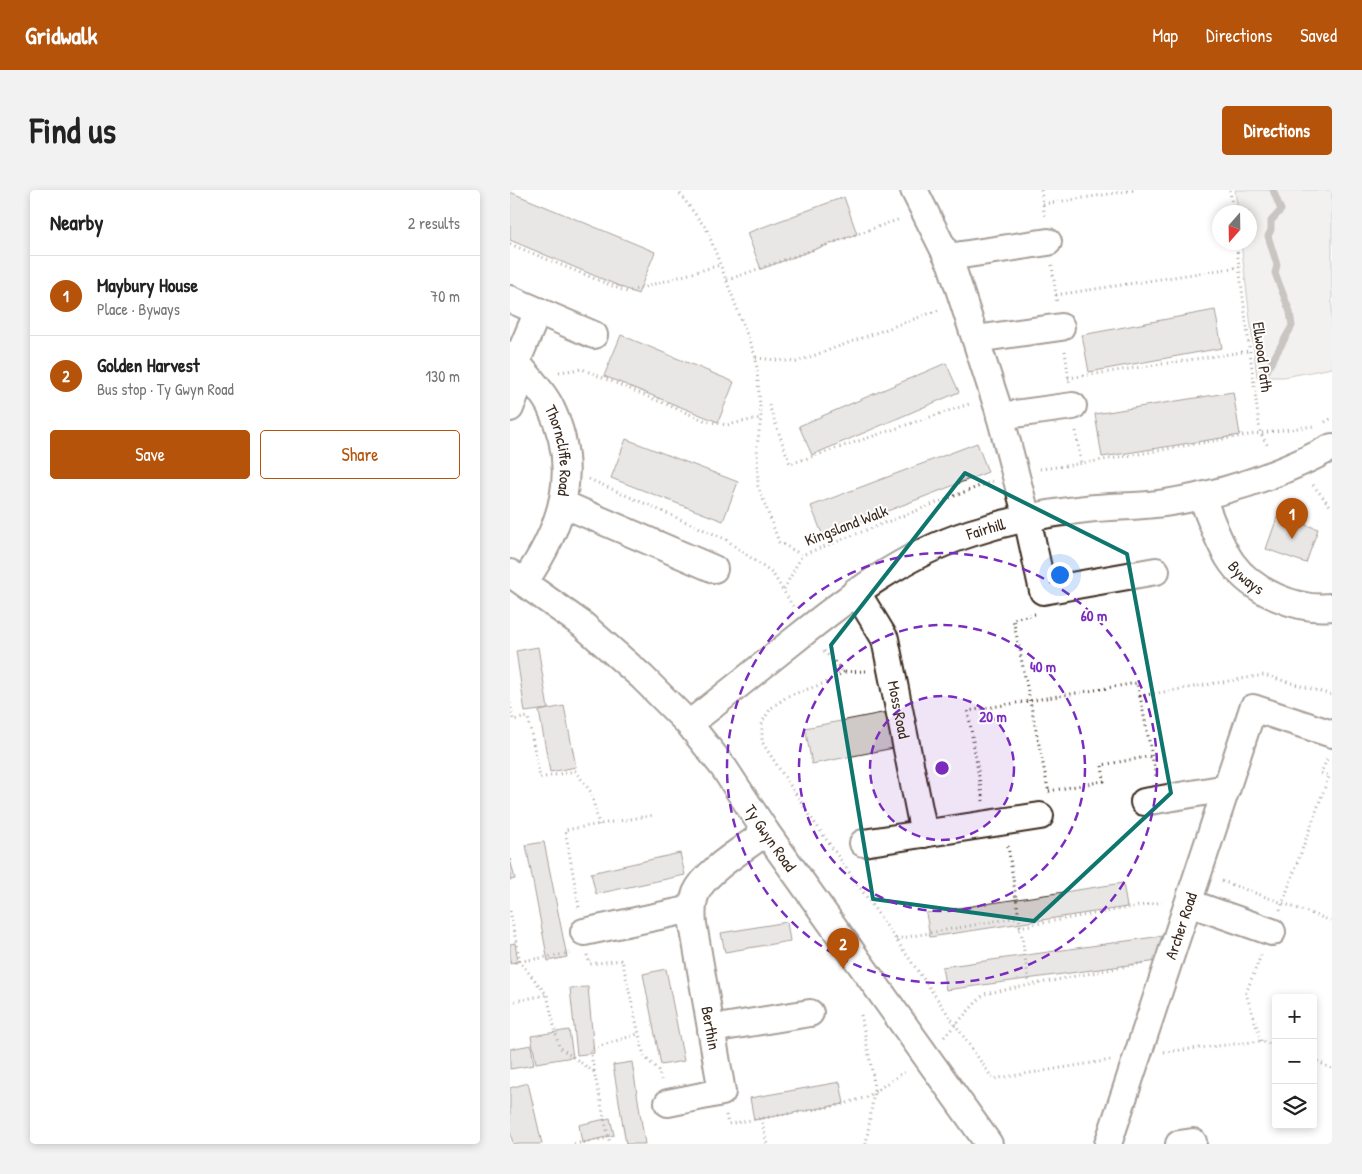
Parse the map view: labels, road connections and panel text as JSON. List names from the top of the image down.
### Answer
{
  "streets": {
    "street": [
      "Thorncliffe Road",
      "Fairhill",
      "Byways",
      "Moss Road",
      "Ty Gwyn Road",
      "Archer Road",
      "Berthin"
    ],
    "path": ["Ellwood Path", "Kingsland Walk"]
  },
  "crossings": [
    ["Ellwood Path", "Kingsland Walk"],
    ["Ellwood Path", "Fairhill"],
    ["Thorncliffe Road", "Ty Gwyn Road"],
    ["Fairhill", "Byways"],
    ["Fairhill", "Moss Road"],
    ["Fairhill", "Ty Gwyn Road"],
    ["Ty Gwyn Road", "Berthin"]
  ],
  "north": "bottom",
  "page": {
    "header": "Gridwalk",
    "nav": ["Map", "Directions", "Saved"],
    "buttons": [
      "Directions",
      ["Save", "Share"]
    ],
    "title": "Find us",
    "heading": ["Nearby", "2 results"],
    "list": [
      {
        "mark": "1",
        "name": "Maybury House",
        "note": "Place · Byways",
        "value": "70 m"
      },
      {
        "mark": "2",
        "name": "Golden Harvest",
        "note": "Bus stop · Ty Gwyn Road",
        "value": "130 m"
      }
    ],
    "pins": ["1", "2"],
    "map_buttons": ["+", "−"]
  },
  "rings": ["60 m", "40 m", "20 m"]
}
